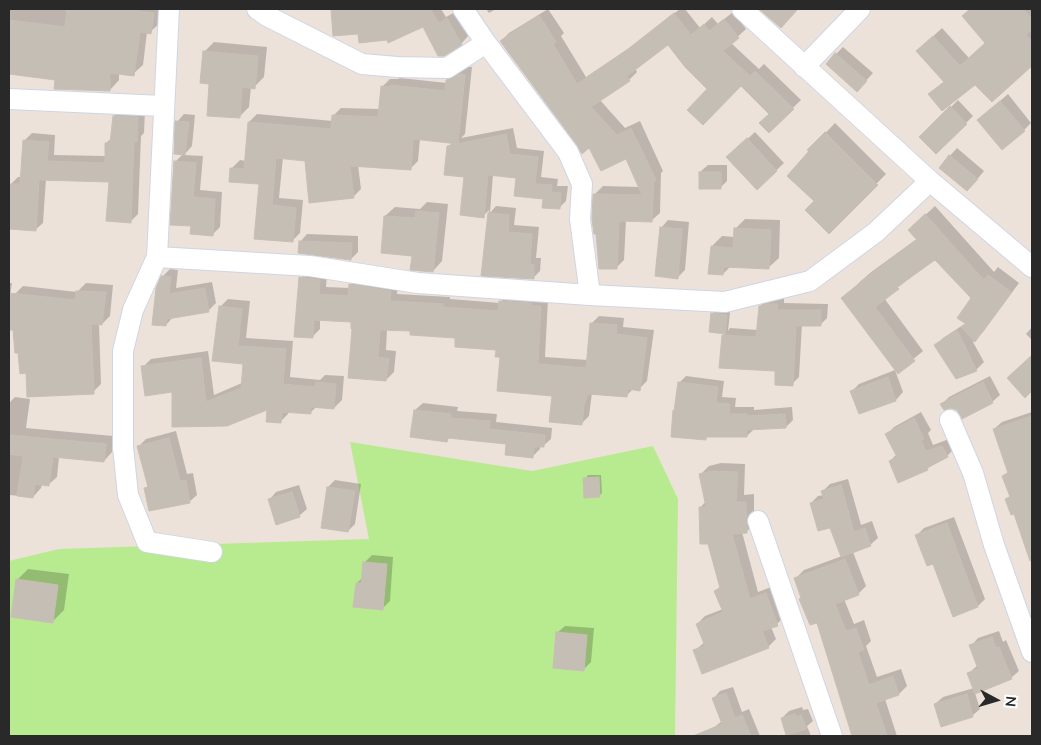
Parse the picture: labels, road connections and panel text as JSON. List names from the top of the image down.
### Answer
{
  "north": "right"
}
